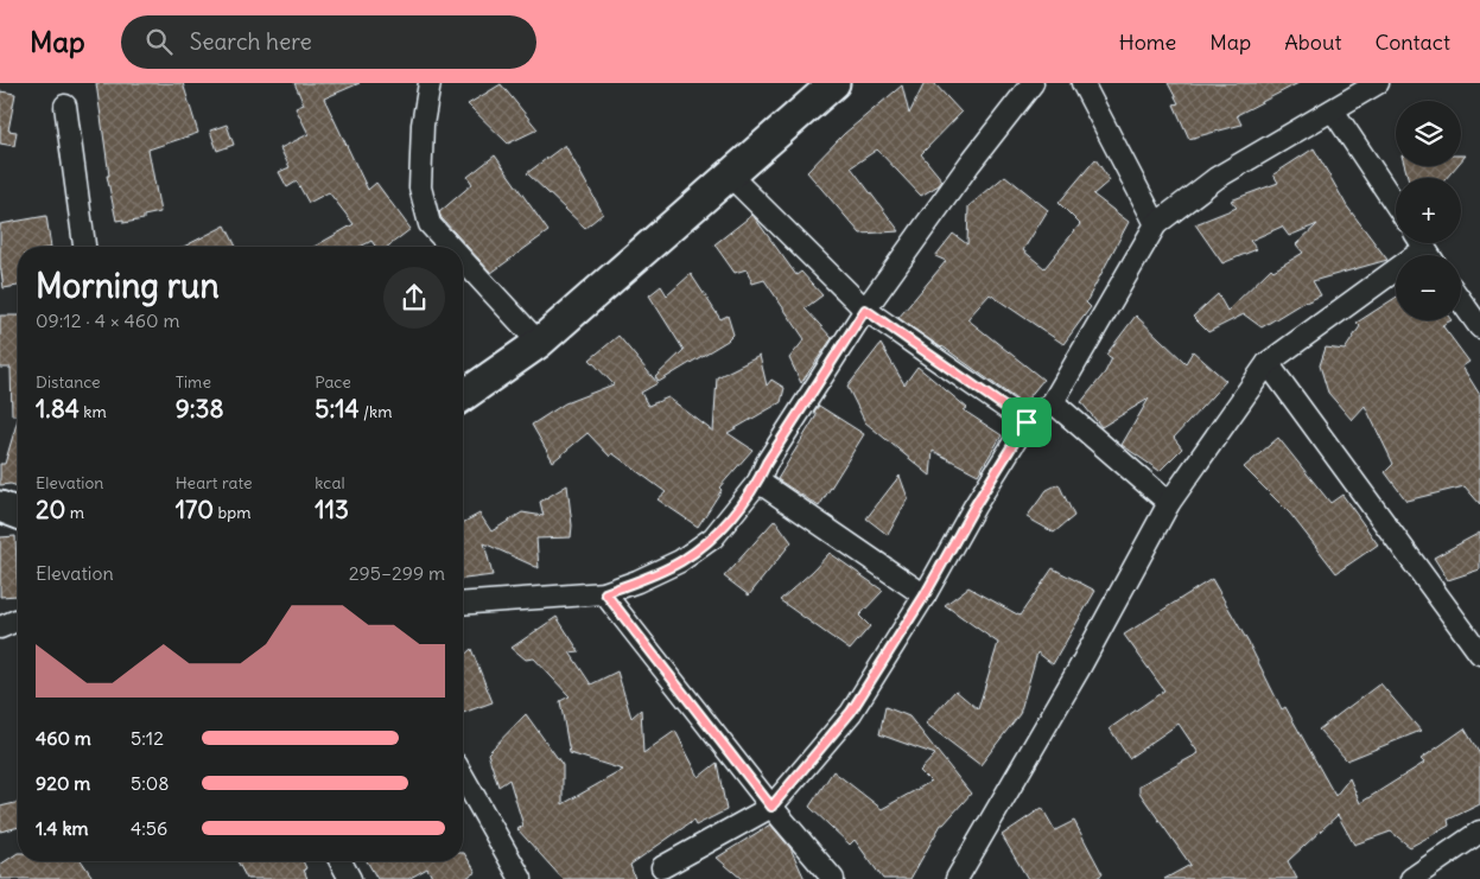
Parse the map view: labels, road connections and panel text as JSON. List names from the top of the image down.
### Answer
{
  "page": {
    "header": "Map",
    "search": "Search here",
    "nav": [
      "Home",
      "Map",
      "About",
      "Contact"
    ],
    "map_buttons": ["+", "−"],
    "heading": ["Morning run", "09:12 · 4 × 460 m"],
    "stats": [
      ["Distance", "1.84 km"],
      ["Time", "9:38"],
      ["Pace", "5:14 /km"],
      ["Elevation", "20 m"],
      ["Heart rate", "170 bpm"],
      ["kcal", "113"]
    ],
    "chart": ["Elevation", "295–299 m"],
    "list": [
      {
        "name": "460 m",
        "note": "5:12"
      },
      {
        "name": "920 m",
        "note": "5:08"
      },
      {
        "name": "1.4 km",
        "note": "4:56"
      }
    ]
  }
}
